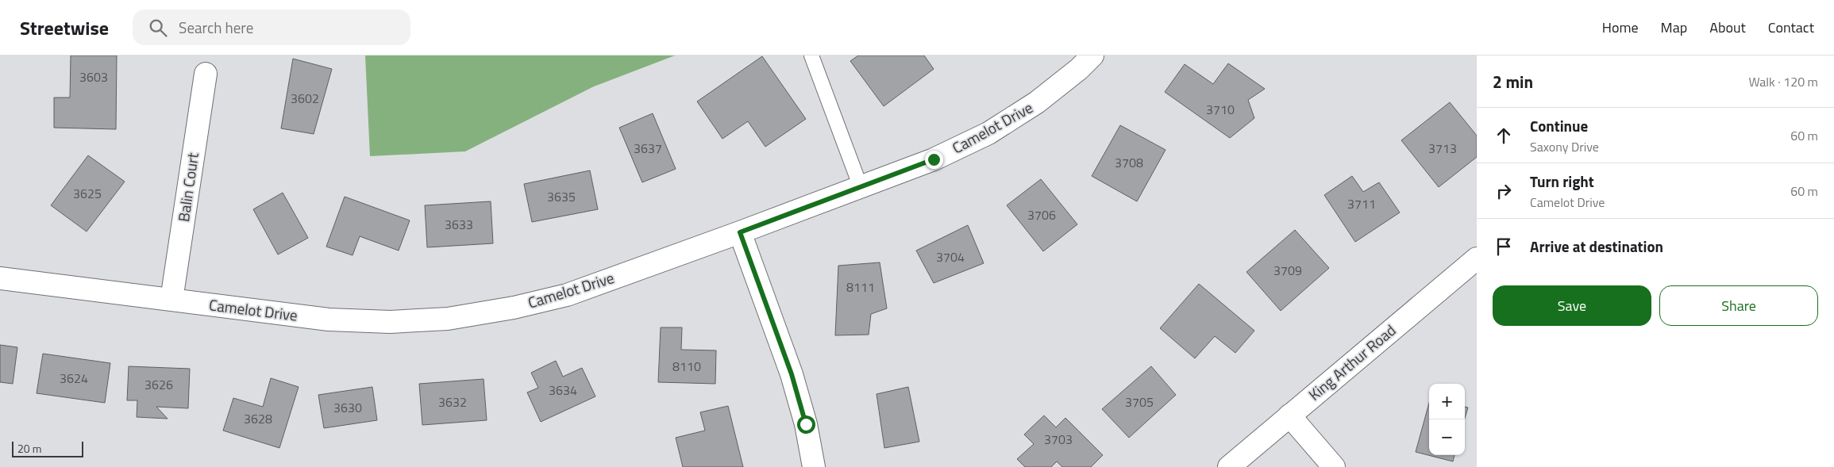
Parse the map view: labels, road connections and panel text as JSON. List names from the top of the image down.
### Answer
{
  "streets": {
    "street": ["Camelot Drive", "Balin Court", "King Arthur Road"]
  },
  "crossings": [
    ["Camelot Drive", "Balin Court"]
  ],
  "house_numbers": [
    "3603",
    "3602",
    "3710",
    "3637",
    "3713",
    "3708",
    "3625",
    "3635",
    "3711",
    "3706",
    "3633",
    "3704",
    "3709",
    "8111",
    "8110",
    "3624",
    "3626",
    "3634",
    "3632",
    "3705",
    "3630",
    "3628",
    "3703"
  ],
  "scale_bar": "20 m",
  "page": {
    "header": "Streetwise",
    "search": "Search here",
    "nav": [
      "Home",
      "Map",
      "About",
      "Contact"
    ],
    "heading": ["2 min", "Walk · 120 m"],
    "list": [
      ["Continue", "Saxony Drive", "60 m"],
      ["Turn right", "Camelot Drive", "60 m"],
      "Arrive at destination"
    ],
    "buttons": ["Save", "Share"],
    "map_buttons": ["+", "−"],
    "scale": "20 m"
  }
}
